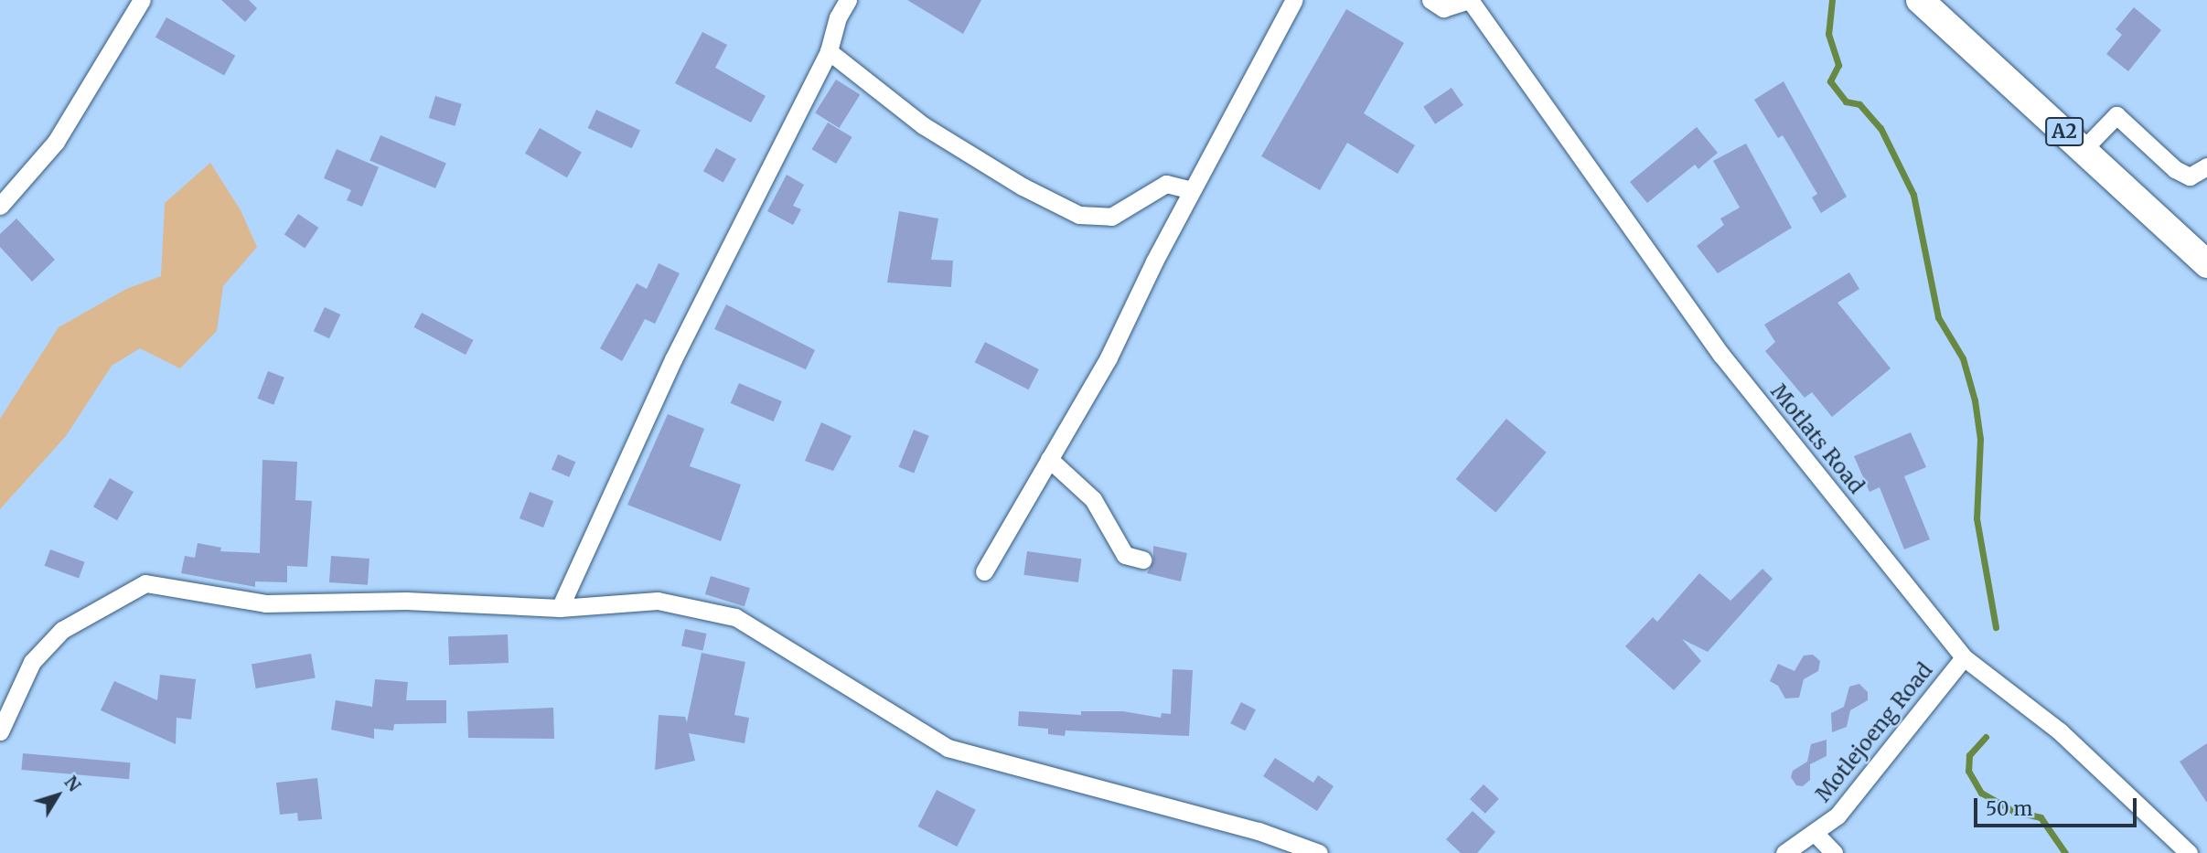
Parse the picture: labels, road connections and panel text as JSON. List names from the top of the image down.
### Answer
{
  "streets": {
    "main road": ["A2"],
    "street": ["Motlats Road", "Motlejoeng Road"]
  },
  "crossings": [
    ["Motlats Road", "Motlejoeng Road"]
  ],
  "scale_bar": "50 m",
  "north": "top right"
}
